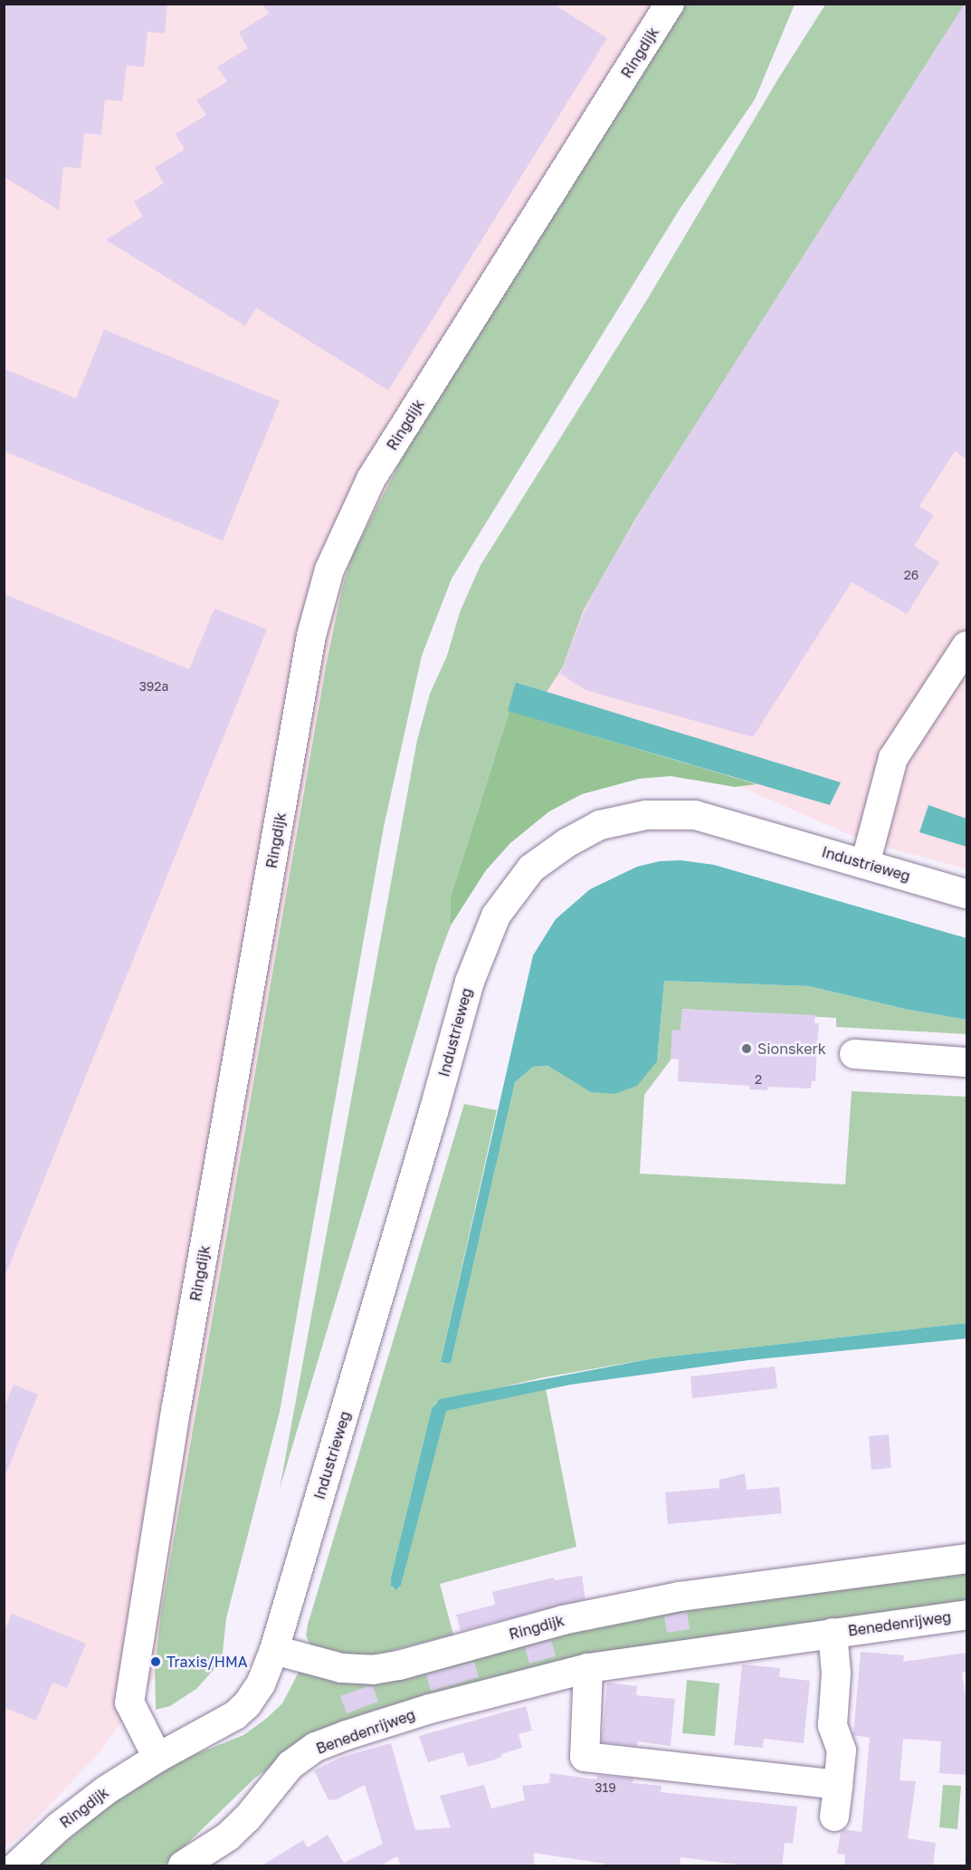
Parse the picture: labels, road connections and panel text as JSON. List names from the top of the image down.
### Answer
{
  "streets": {
    "street": ["Ringdijk", "Industrieweg", "Benedenrijweg"]
  },
  "crossings": [
    ["Ringdijk", "Industrieweg"]
  ],
  "places": ["Sionskerk", "Traxis/HMA"],
  "house_numbers": [
    "26",
    "392a",
    "2",
    "319"
  ]
}
